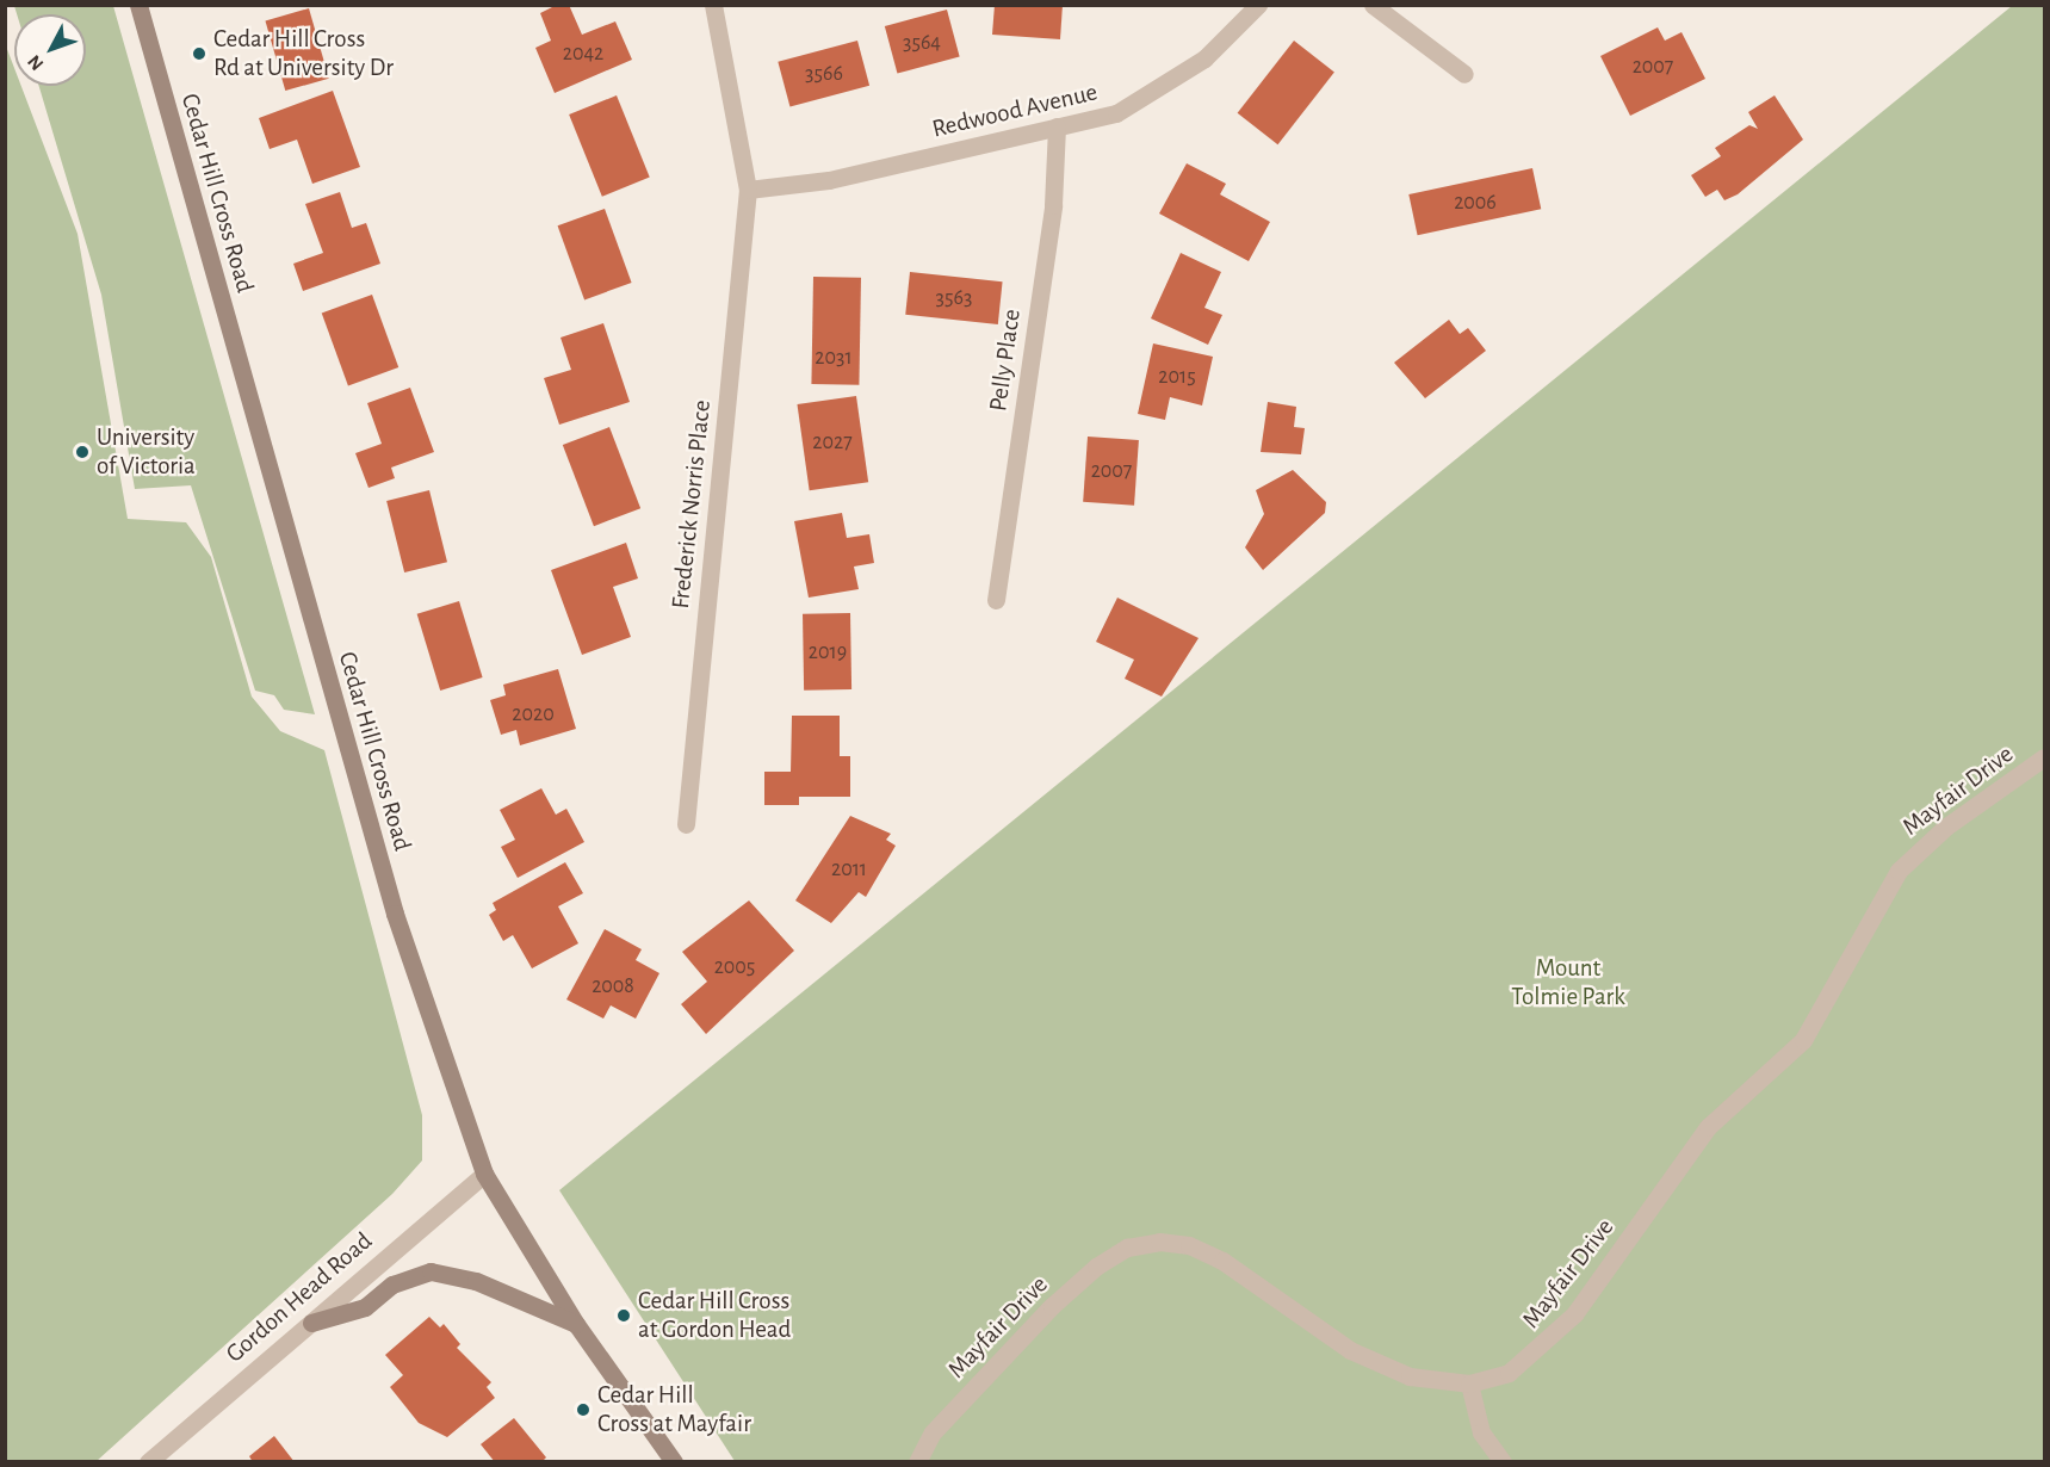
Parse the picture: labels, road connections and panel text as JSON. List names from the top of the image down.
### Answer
{
  "streets": {
    "main road": ["Cedar Hill Cross Road"],
    "street": [
      "Redwood Avenue",
      "Pelly Place",
      "Frederick Norris Place",
      "Mayfair Drive",
      "Gordon Head Road"
    ]
  },
  "crossings": [
    ["Redwood Avenue", "Pelly Place"],
    ["Redwood Avenue", "Frederick Norris Place"],
    ["Cedar Hill Cross Road", "Gordon Head Road"]
  ],
  "parks": ["Mount Tolmie Park"],
  "places": [
    "Cedar Hill Cross Rd at University Dr",
    "University of Victoria",
    "Cedar Hill Cross at Gordon Head",
    "Cedar Hill Cross at Mayfair"
  ],
  "house_numbers": [
    "3564",
    "2042",
    "2007",
    "3566",
    "2006",
    "3563",
    "2031",
    "2015",
    "2027",
    "2007",
    "2019",
    "2020",
    "2011",
    "2005",
    "2008"
  ],
  "north": "bottom left"
}
